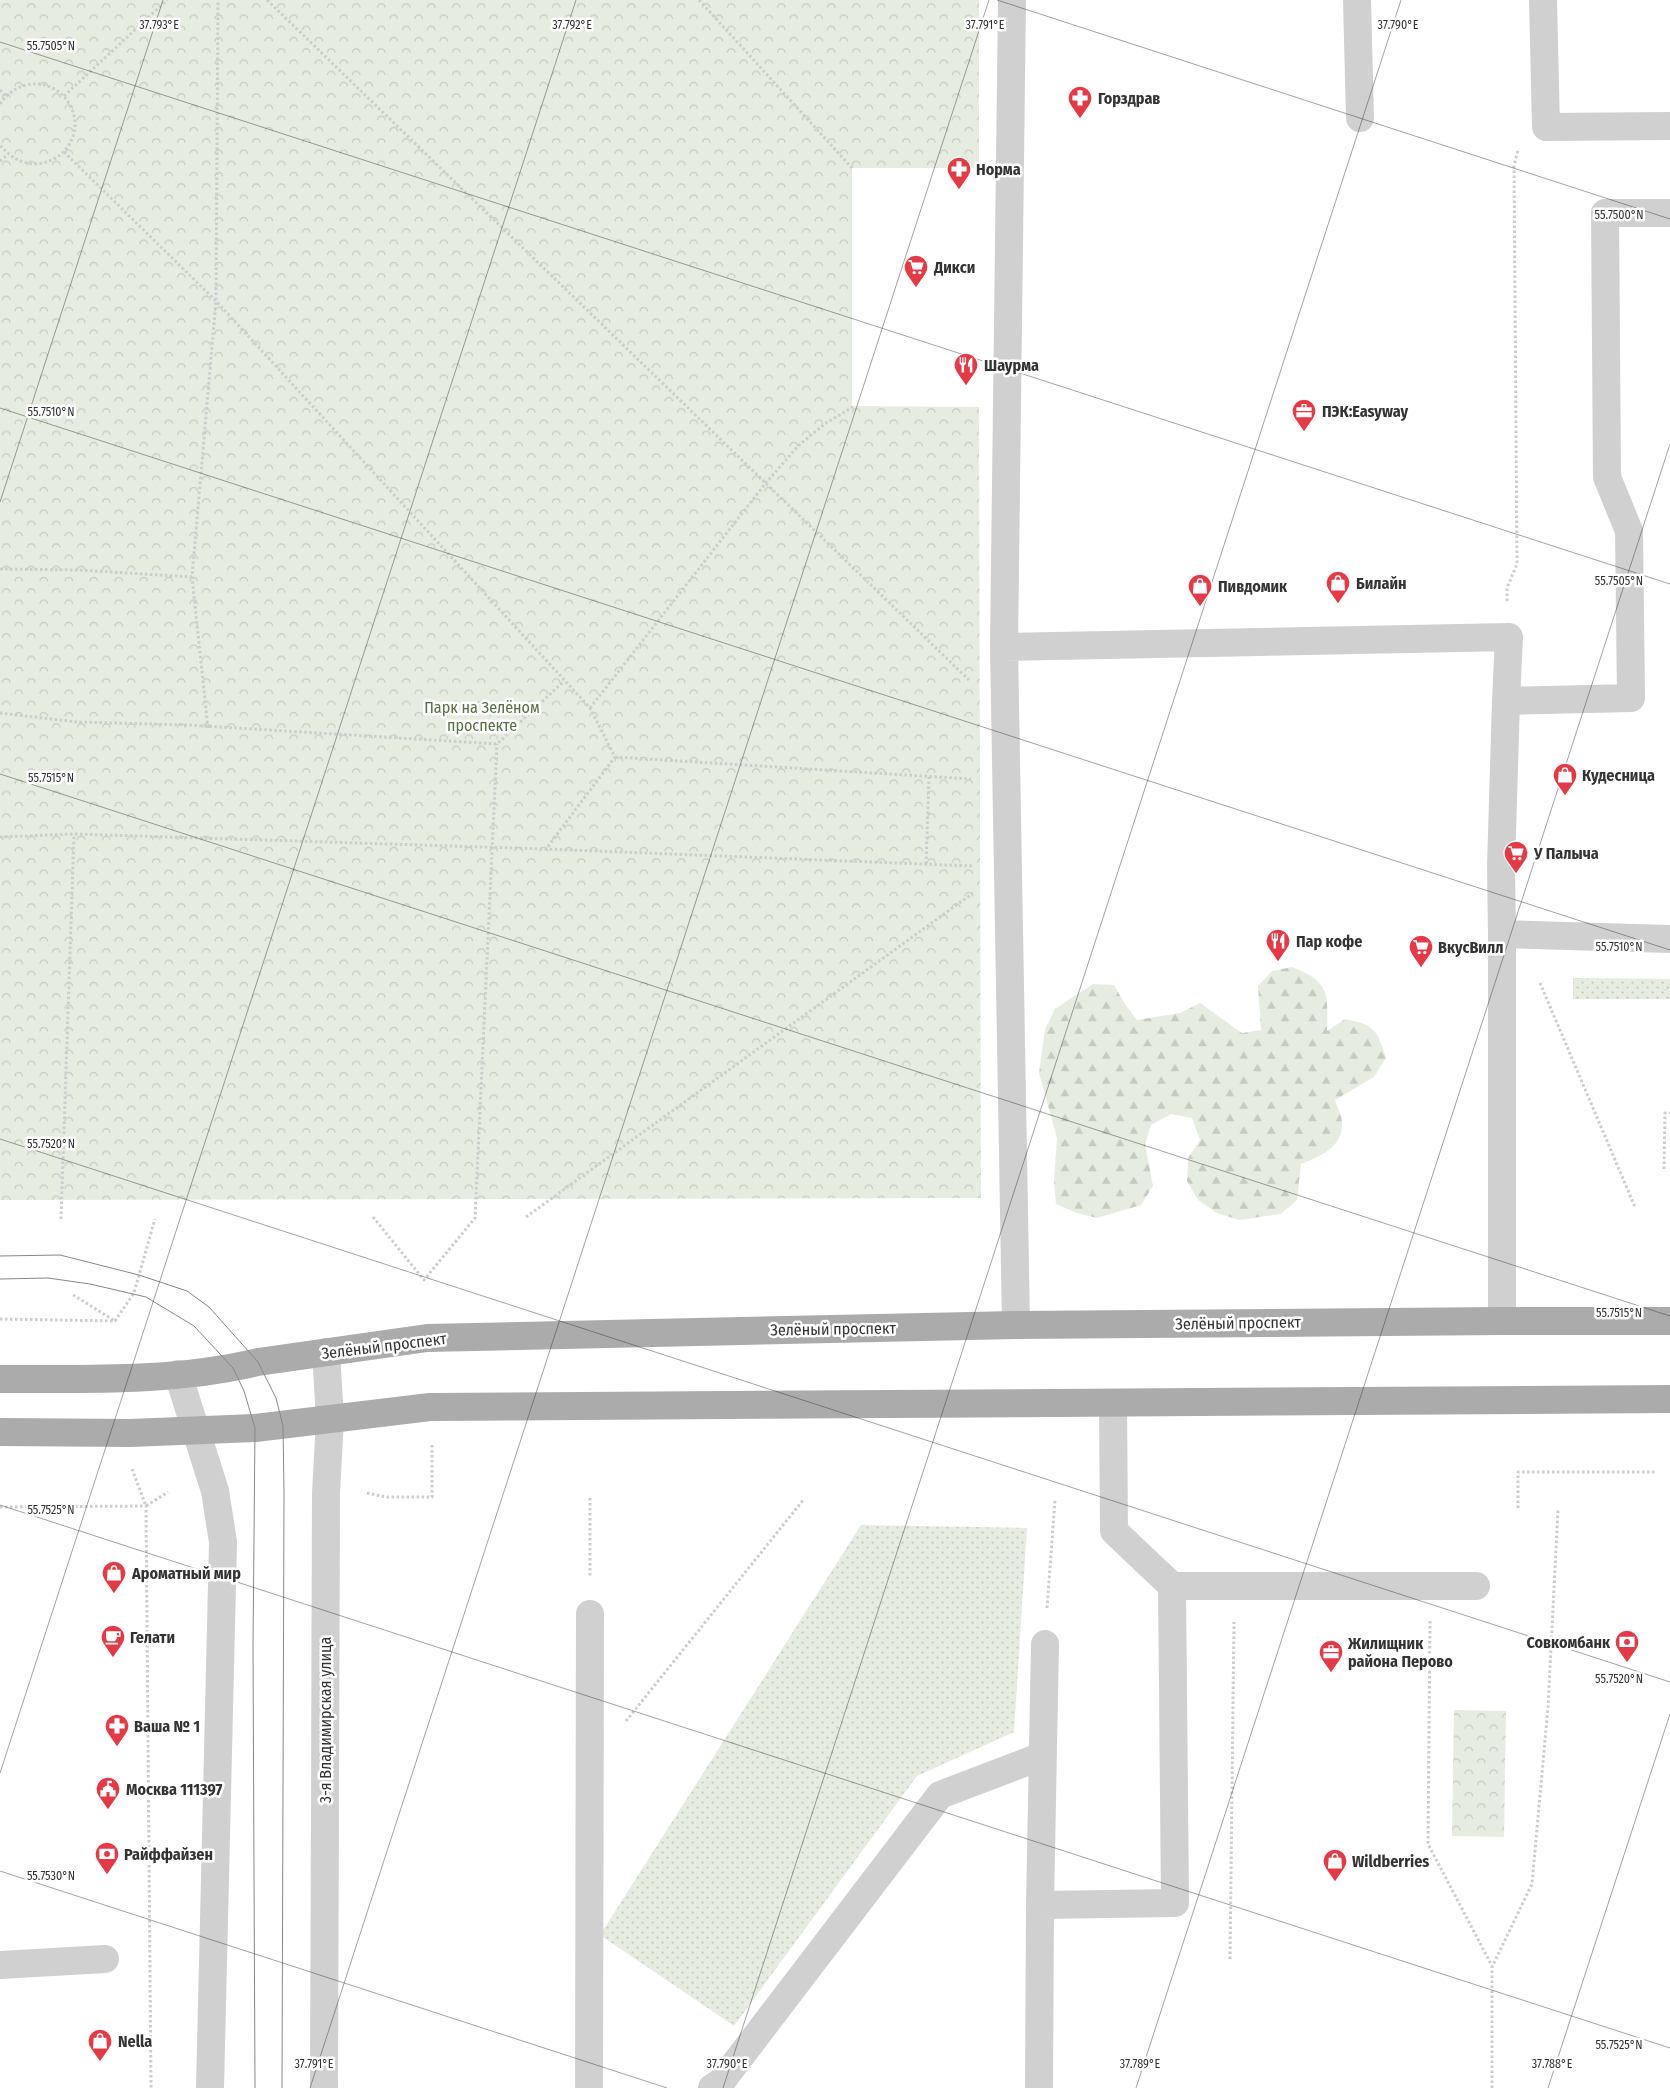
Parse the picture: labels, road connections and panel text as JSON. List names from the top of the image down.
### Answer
{
  "streets": {
    "main road": ["Зелёный проспект"],
    "street": ["3-я Владимирская улица"]
  },
  "crossings": [
    ["Зелёный проспект", "3-я Владимирская улица"]
  ],
  "parks": ["Парк на Зелёном проспекте"],
  "places": {
    "pharmacy": ["Горздрав", "Норма", "Ваша № 1"],
    "supermarket": ["Дикси", "У Палыча", "ВкусВилл"],
    "restaurant": ["Шаурма", "Пар кофе"],
    "office": ["ПЭК:Easyway", "Жилищник района Перово"],
    "shop": [
      "Билайн",
      "Пивдомик",
      "Кудесница",
      "Ароматный мир",
      "Wildberries",
      "Nella"
    ],
    "cafe": ["Гелати"],
    "bank": ["Совкомбанк", "Райффайзен"],
    "public building": ["Москва 111397"]
  },
  "coordinates": [
    "37.793°E",
    "37.792°E",
    "37.791°E",
    "37.790°E",
    "55.7505°N",
    "55.7500°N",
    "55.7510°N",
    "55.7515°N",
    "55.7520°N",
    "55.7525°N",
    "55.7530°N",
    "37.789°E",
    "37.788°E"
  ]
}
